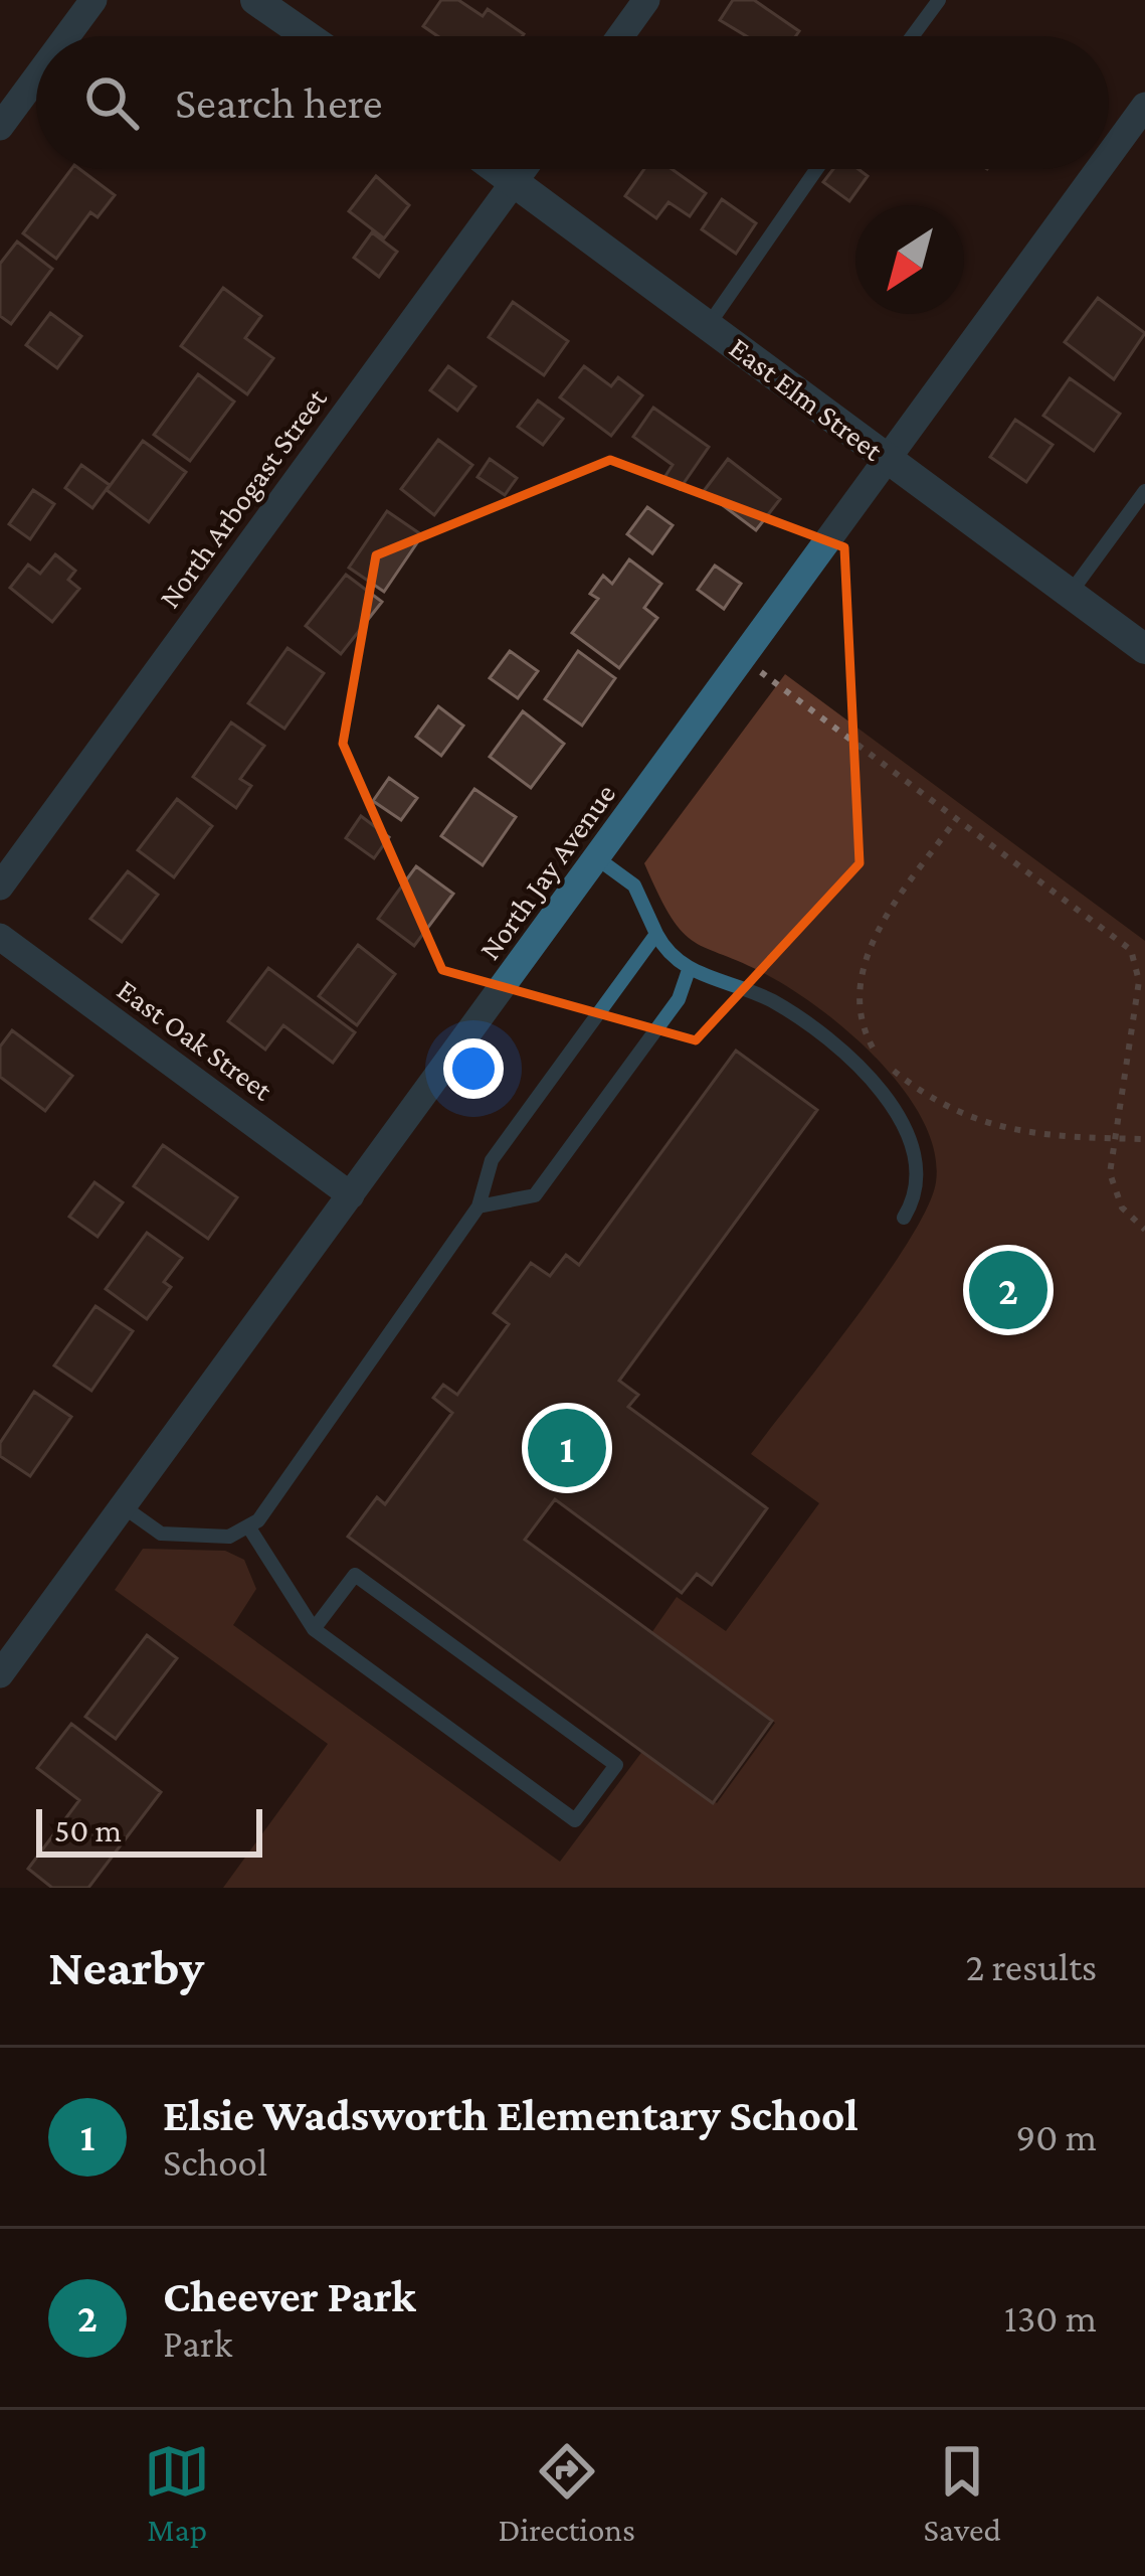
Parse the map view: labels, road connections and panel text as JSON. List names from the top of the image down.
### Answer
{
  "streets": {
    "street": [
      "East Elm Street",
      "North Arbogast Street",
      "North Jay Avenue",
      "East Oak Street"
    ]
  },
  "crossings": [
    ["East Elm Street", "North Arbogast Street"],
    ["East Elm Street", "North Jay Avenue"],
    ["North Jay Avenue", "East Oak Street"]
  ],
  "scale_bar": "50 m",
  "north": "bottom left",
  "page": {
    "search": "Search here",
    "pins": ["2", "1"],
    "scale": "50 m",
    "heading": ["Nearby", "2 results"],
    "list": [
      {
        "mark": "1",
        "name": "Elsie Wadsworth Elementary School",
        "note": "School",
        "value": "90 m"
      },
      {
        "mark": "2",
        "name": "Cheever Park",
        "note": "Park",
        "value": "130 m"
      }
    ],
    "nav": ["Map", "Directions", "Saved"]
  }
}
